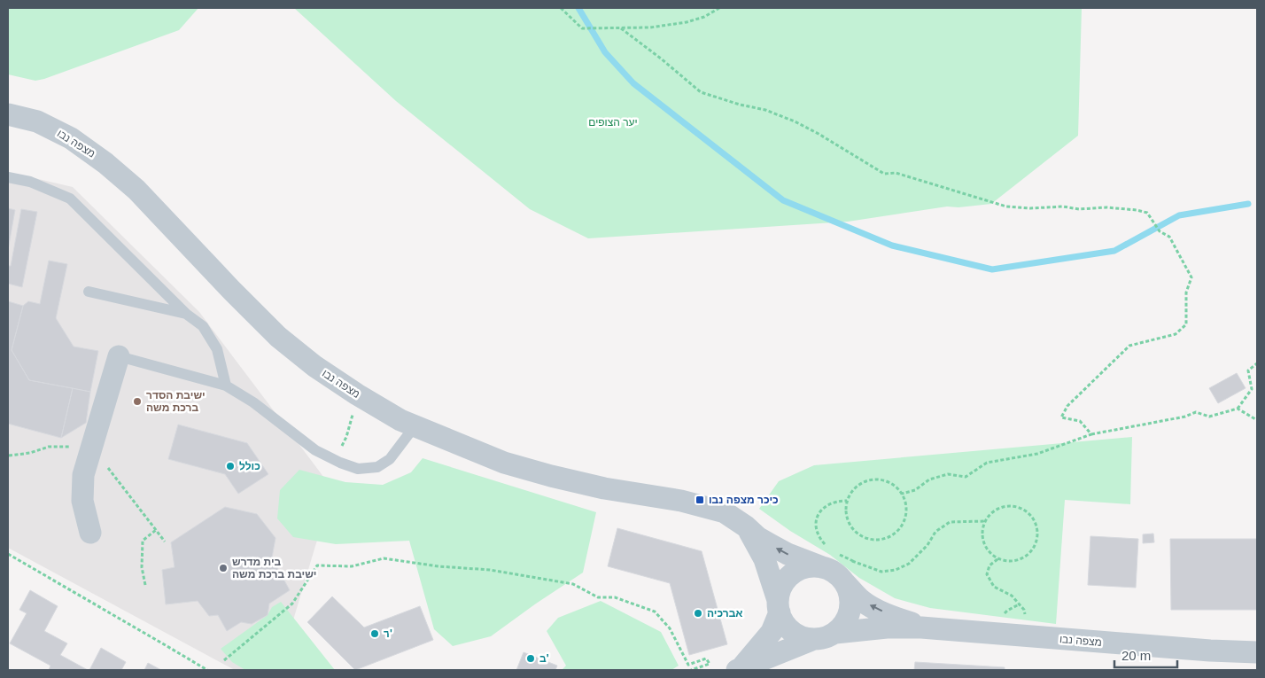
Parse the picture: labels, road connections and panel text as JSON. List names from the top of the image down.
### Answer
{
  "streets": {
    "street": ["מצפה נבו"]
  },
  "parks": ["יער הצופים"],
  "places": {
    "other": [
      "ישיבת הסדר ברכת משה",
      "כולל",
      "בית מדרש ישיבת ברכת משה",
      "אברכיה",
      "ד'",
      "ב'"
    ],
    "transit": ["כיכר מצפה נבו"]
  },
  "scale_bar": "20 m"
}
